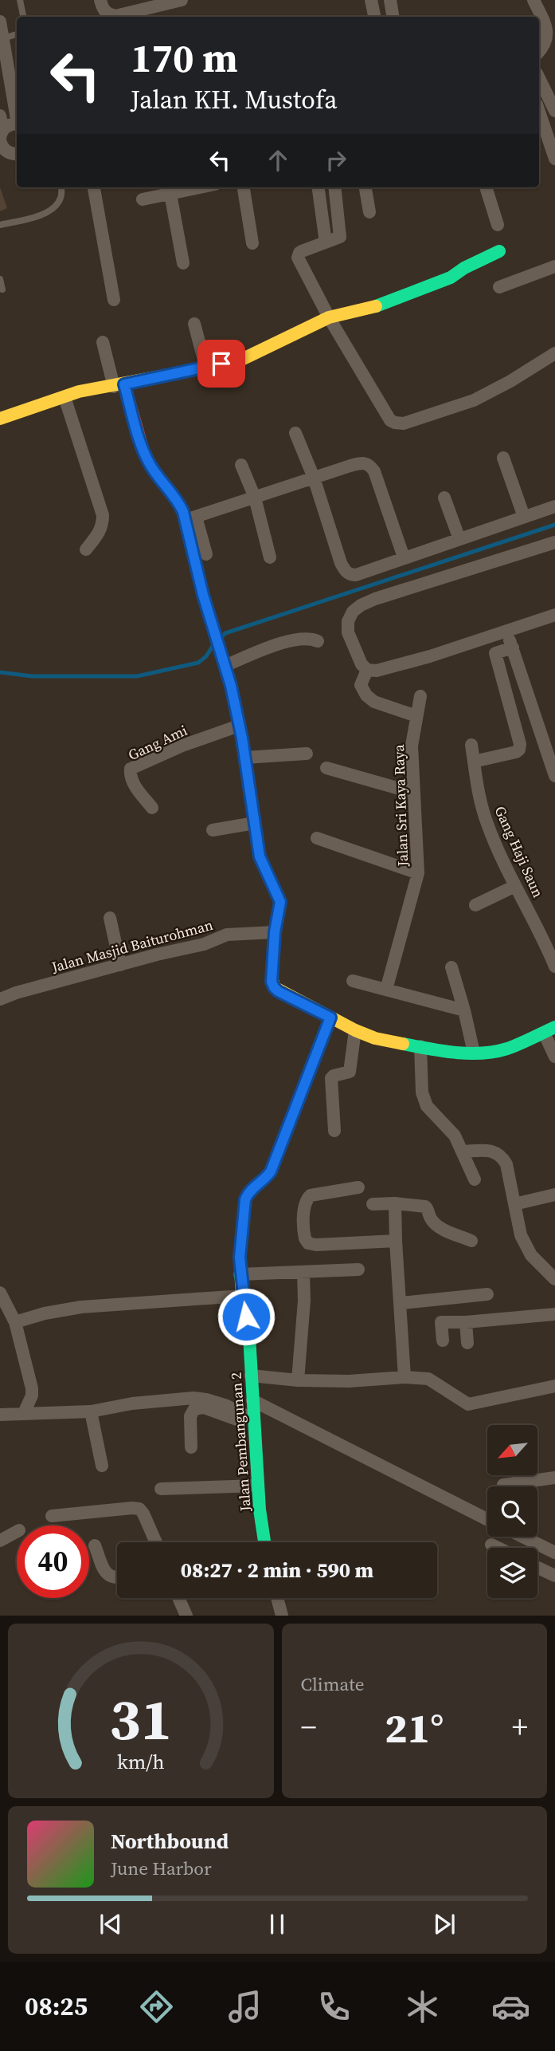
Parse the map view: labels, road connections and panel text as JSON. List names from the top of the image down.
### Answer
{
  "streets": {
    "street": [
      "Gang Ami",
      "Jalan Sri Kaya Raya",
      "Gang Haji Saun",
      "Jalan Masjid Baiturohman",
      "Jalan Pembangunan 2"
    ]
  },
  "north": "bottom left",
  "page": {
    "turn": ["170 m", "Jalan KH. Mustofa"],
    "limit": "40",
    "trip": "08:27 · 2 min · 590 m",
    "tile": "Climate",
    "heat": ["−", "21°", "+"],
    "song": ["Northbound", "June Harbor"],
    "tabs": "08:25",
    "gauge": ["31", "km/h"]
  }
}
